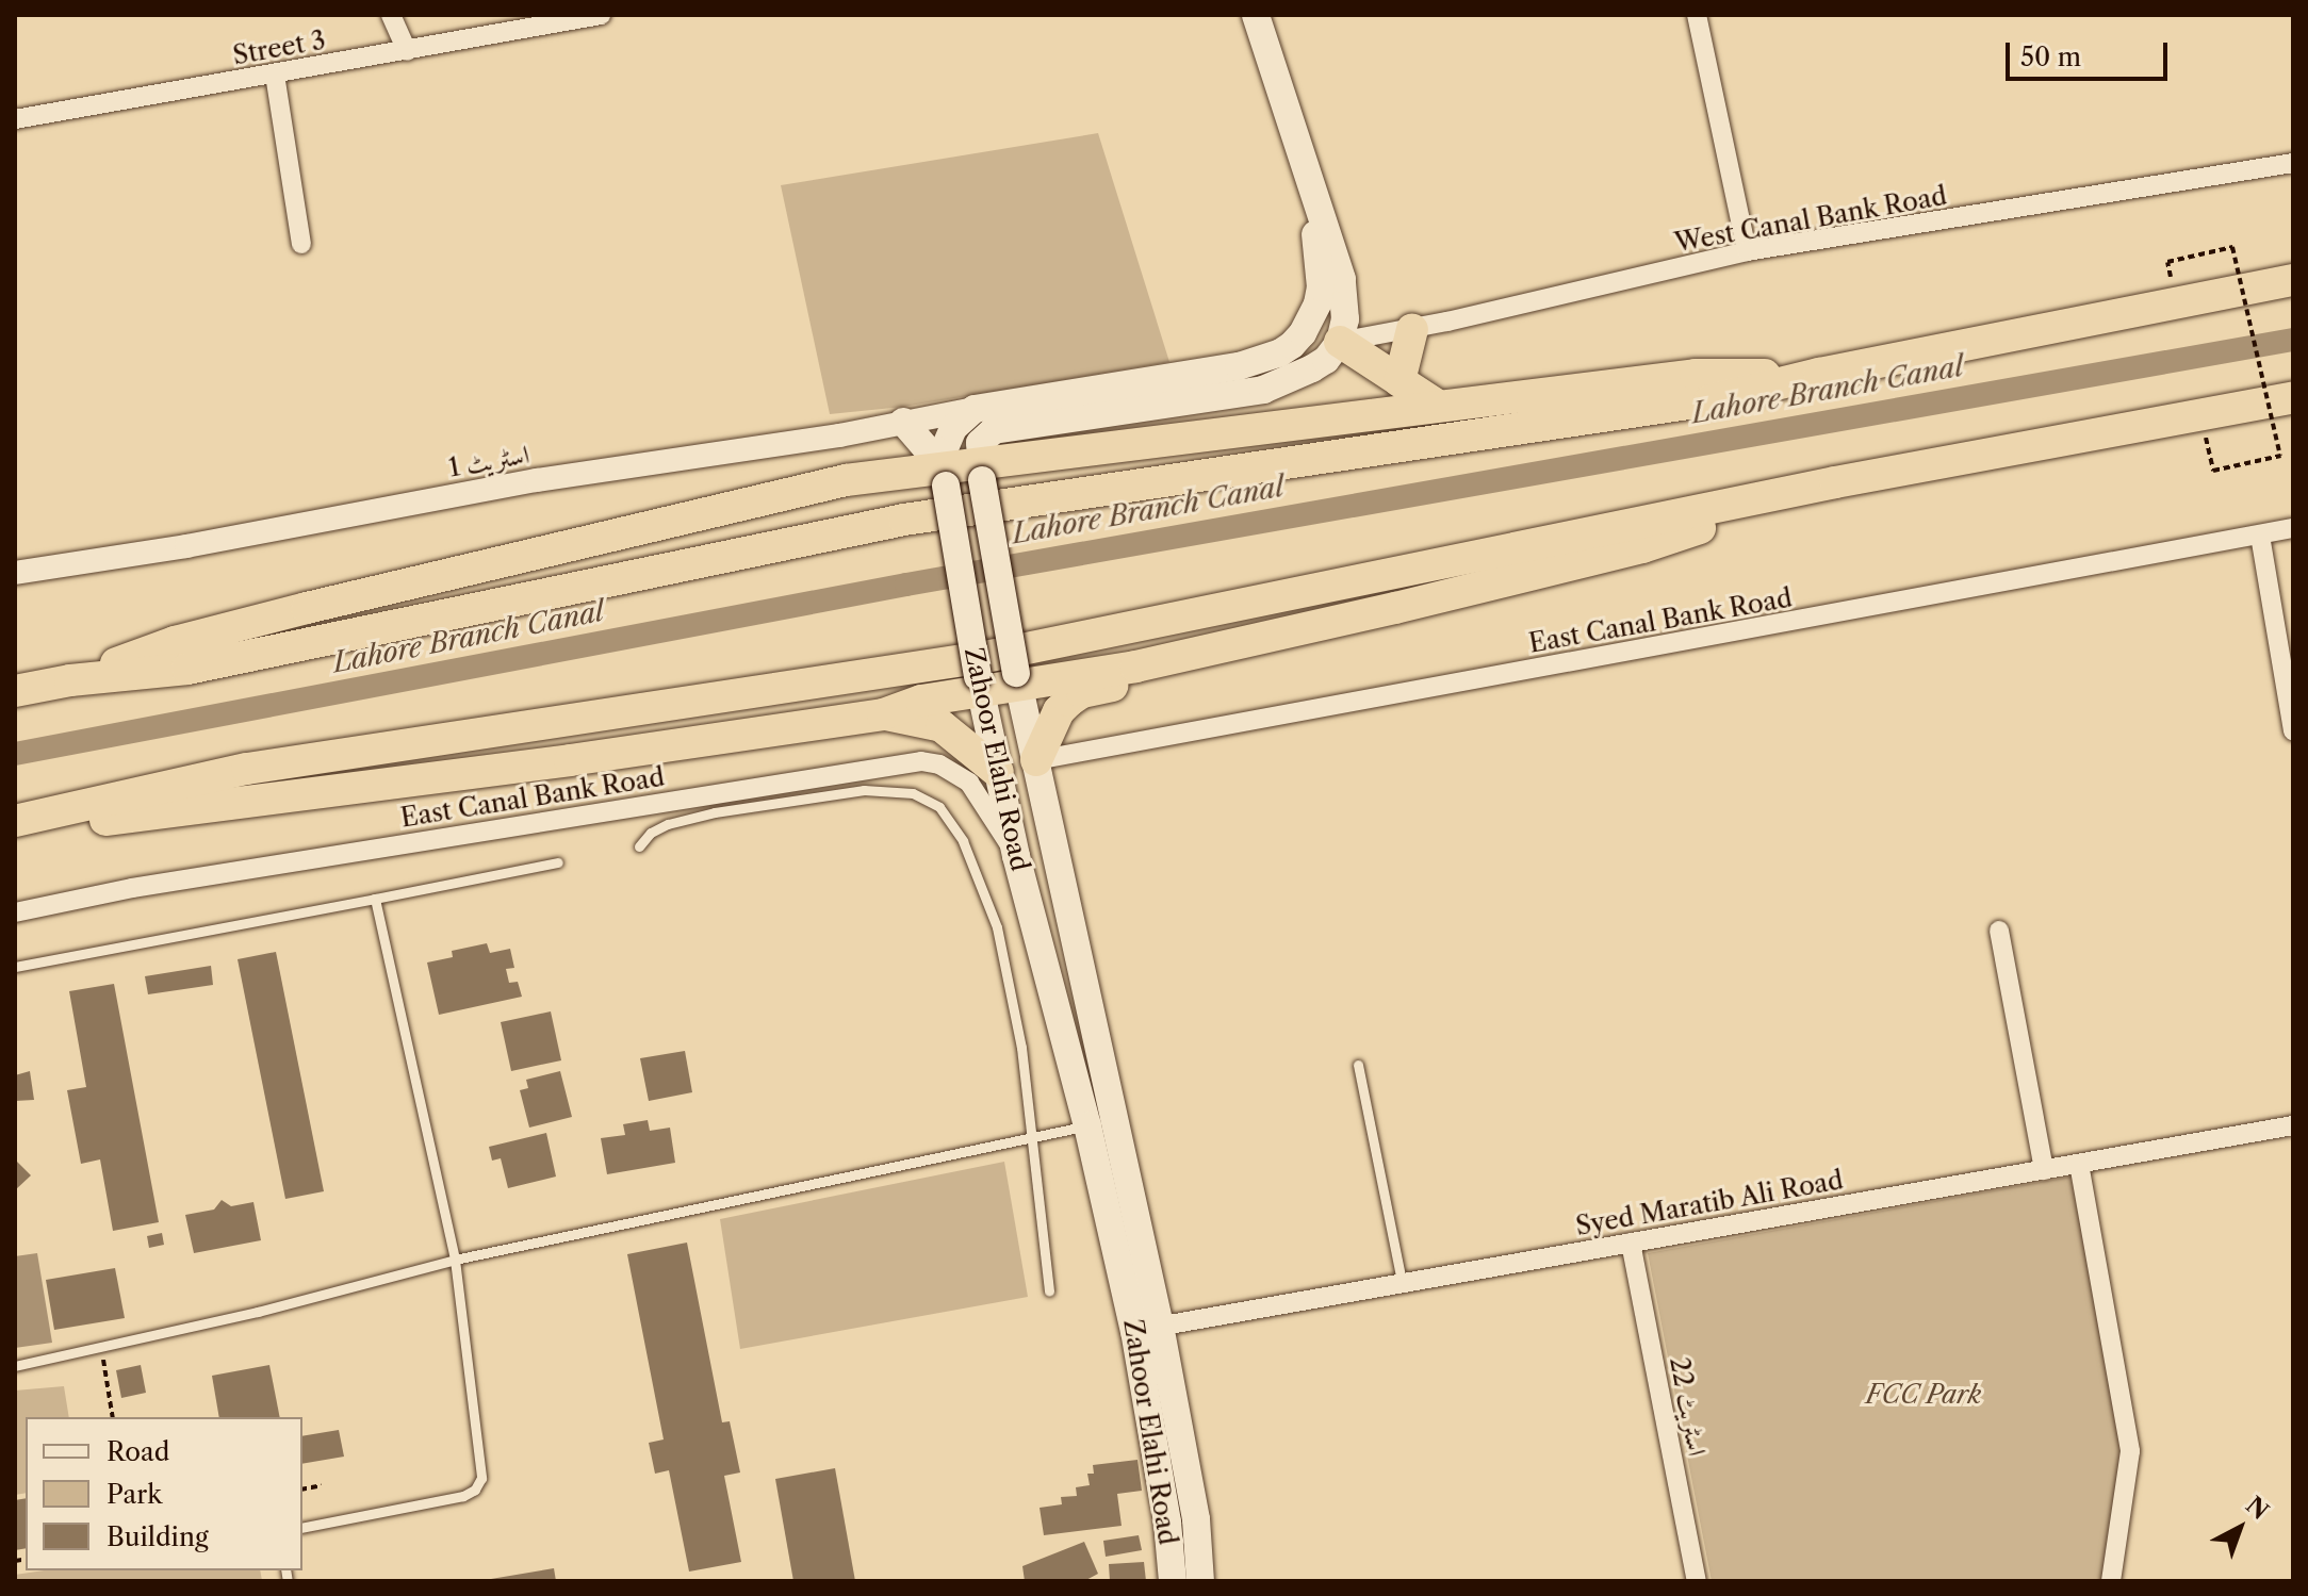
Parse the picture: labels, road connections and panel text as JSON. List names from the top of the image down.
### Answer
{
  "streets": {
    "main road": ["Zahoor Elahi Road"],
    "street": [
      "Street 3",
      "West Canal Bank Road",
      "اسٹریٹ 1",
      "East Canal Bank Road",
      "Syed Maratib Ali Road",
      "اسٹریٹ 22"
    ]
  },
  "crossings": [
    ["اسٹریٹ 1", "Zahoor Elahi Road"],
    ["East Canal Bank Road", "Zahoor Elahi Road"],
    ["Zahoor Elahi Road", "Syed Maratib Ali Road"],
    ["Syed Maratib Ali Road", "اسٹریٹ 22"]
  ],
  "water": ["Lahore Branch Canal"],
  "parks": ["FCC Park"],
  "legend": ["Road", "Park", "Building"],
  "scale_bar": "50 m",
  "north": "top right"
}
